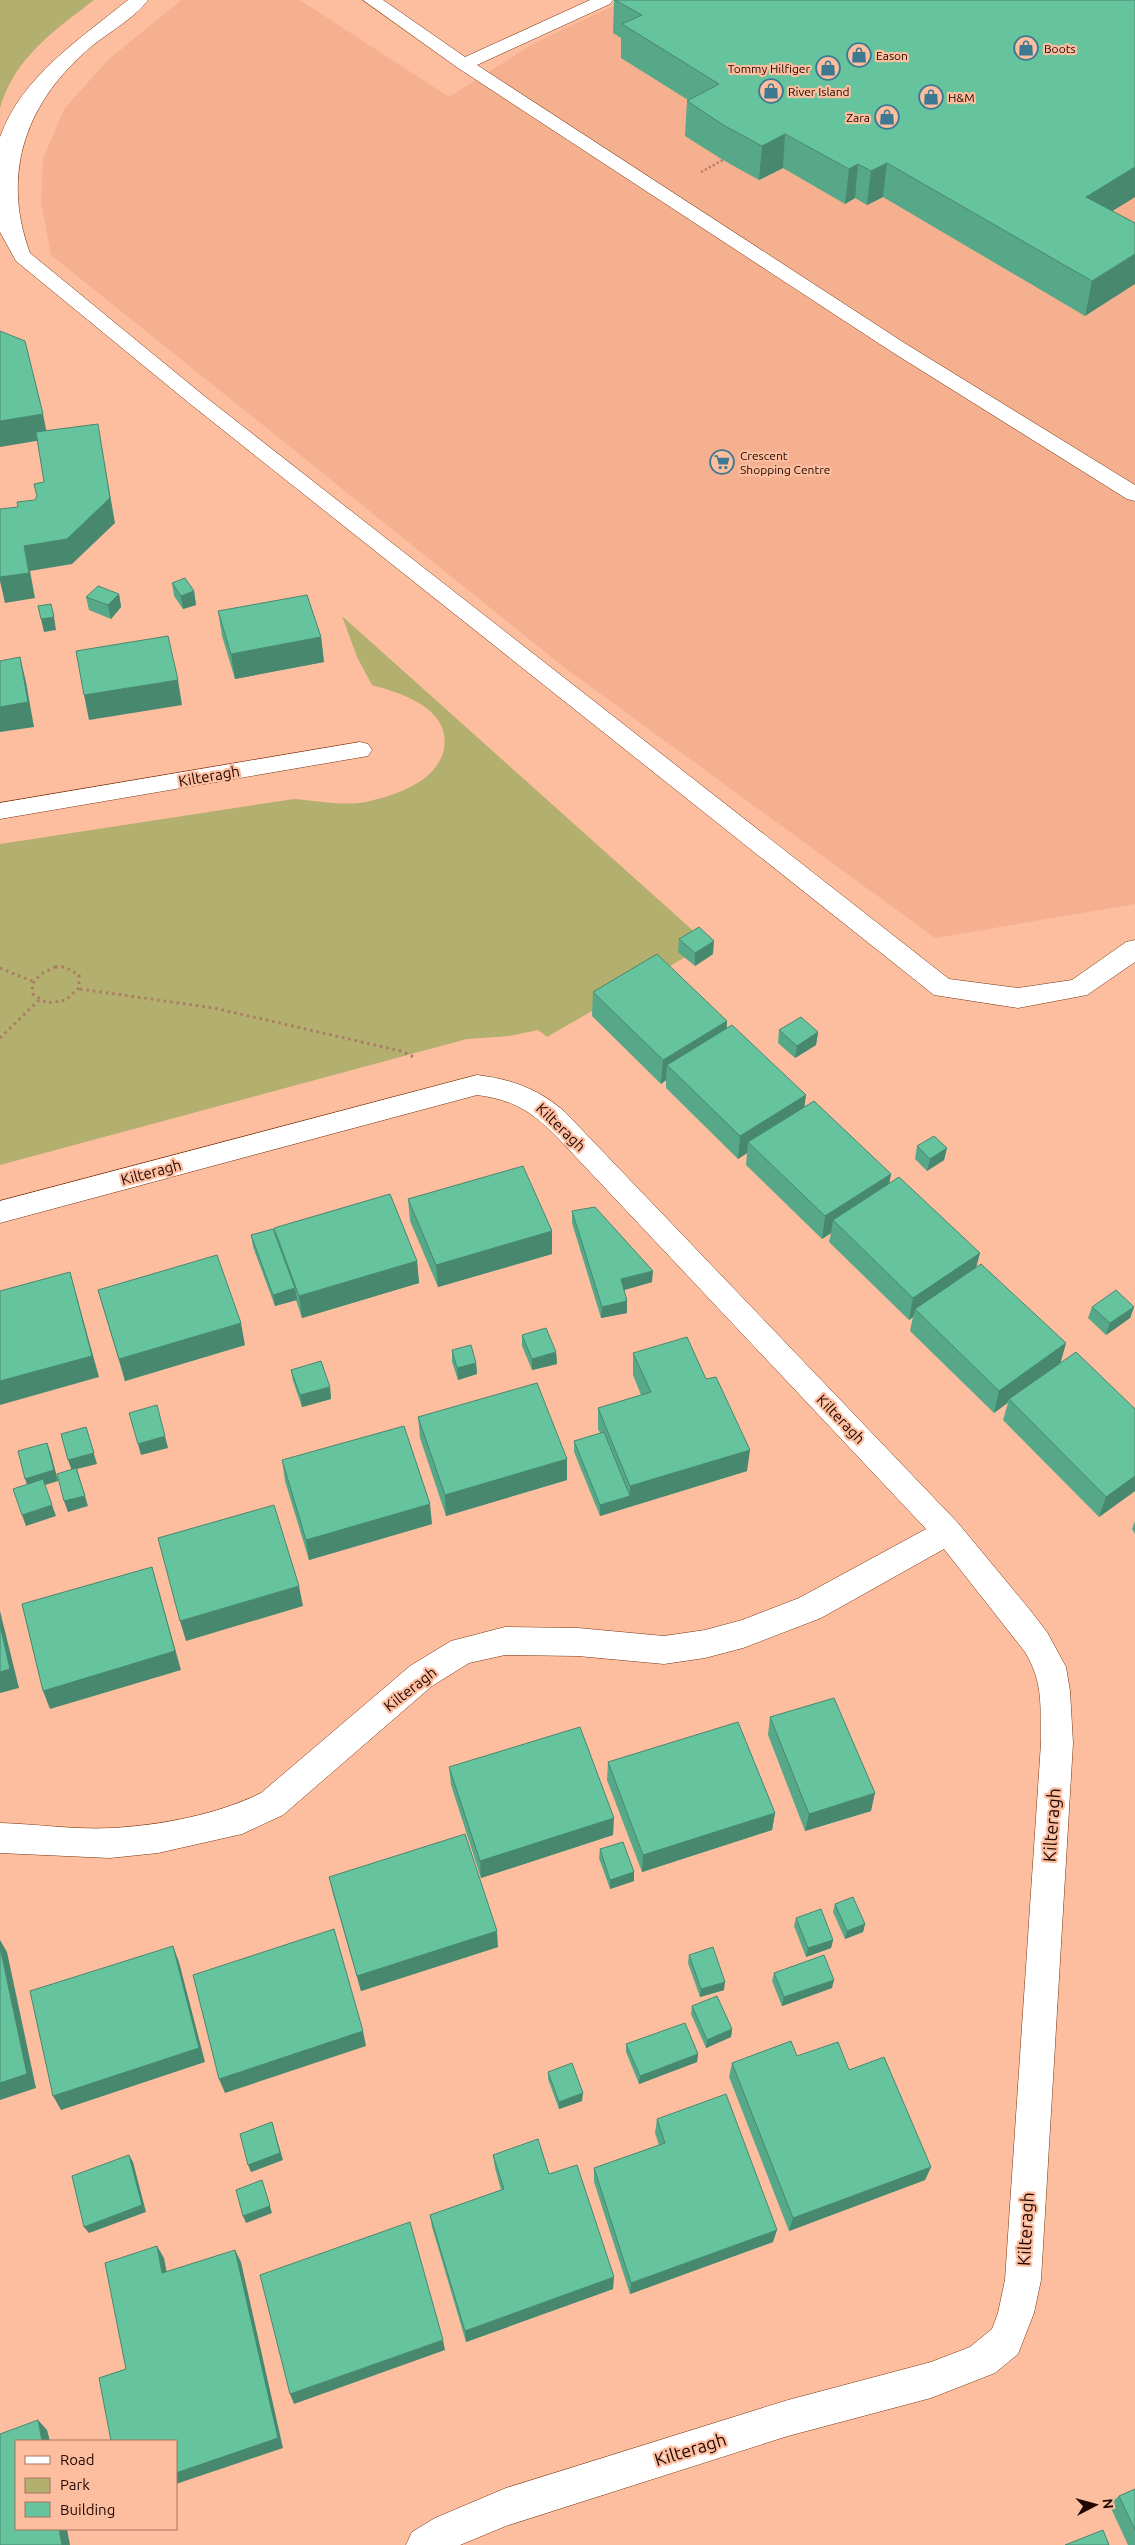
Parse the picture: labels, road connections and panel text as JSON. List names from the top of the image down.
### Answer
{
  "streets": {
    "street": ["Kilteragh"]
  },
  "places": {
    "shop": [
      "Boots",
      "Eason",
      "Tommy Hilfiger",
      "River Island",
      "H&M",
      "Zara"
    ],
    "supermarket": ["Crescent Shopping Centre"]
  },
  "legend": ["Road", "Park", "Building"],
  "north": "right"
}
